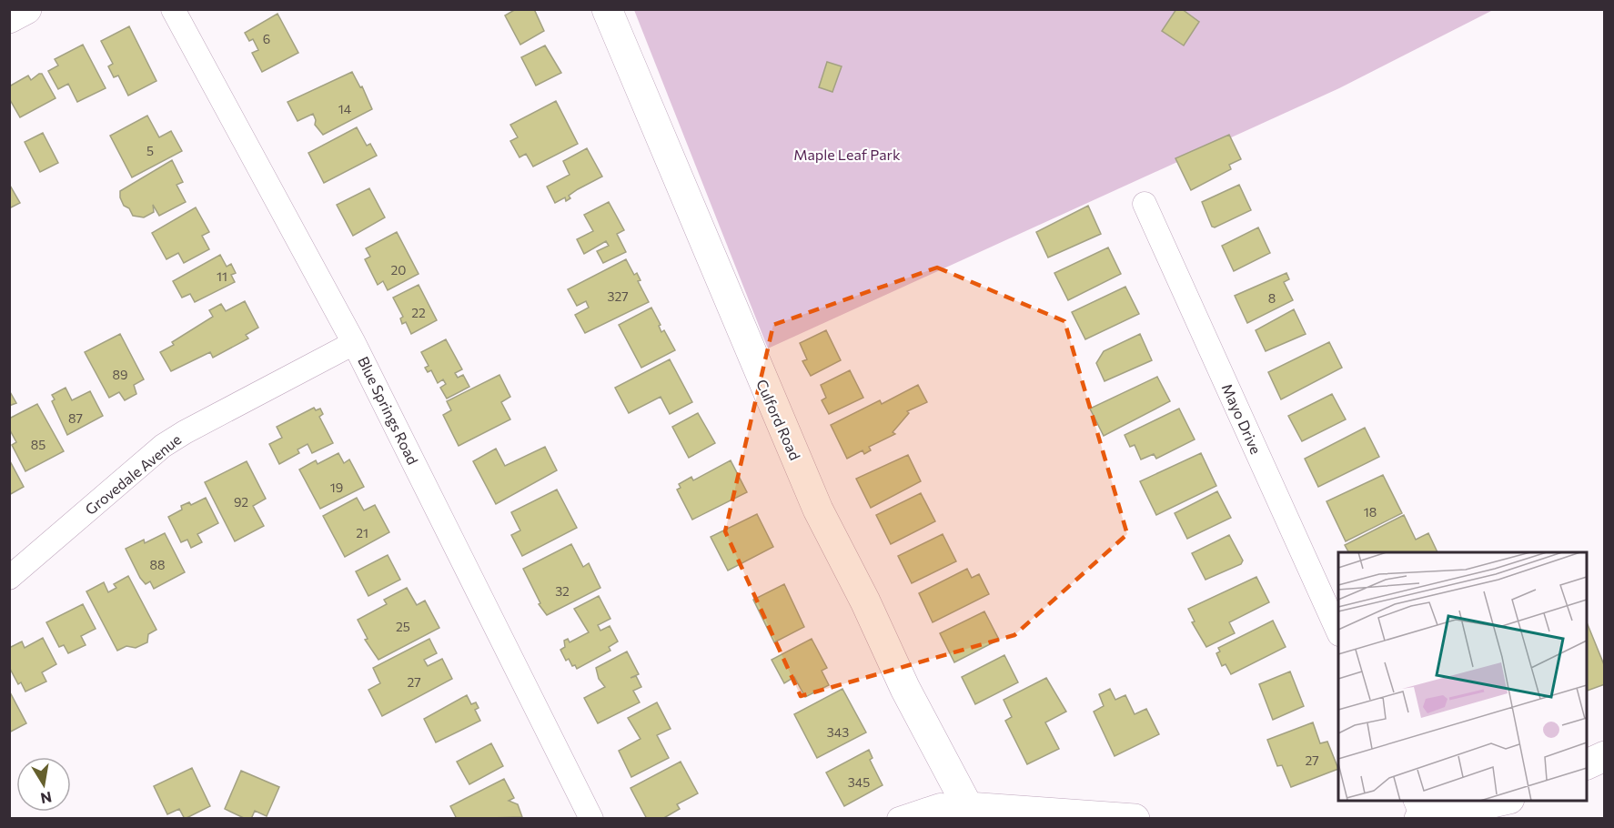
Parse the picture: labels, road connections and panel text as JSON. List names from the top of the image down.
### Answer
{
  "streets": {
    "street": [
      "Blue Springs Road",
      "Mayo Drive",
      "Culford Road",
      "Grovedale Avenue"
    ]
  },
  "crossings": [
    ["Blue Springs Road", "Grovedale Avenue"]
  ],
  "parks": ["Maple Leaf Park"],
  "house_numbers": [
    "6",
    "14",
    "5",
    "20",
    "11",
    "327",
    "8",
    "22",
    "89",
    "87",
    "85",
    "19",
    "92",
    "18",
    "21",
    "88",
    "32",
    "25",
    "27",
    "343",
    "27",
    "345"
  ],
  "north": "bottom"
}
